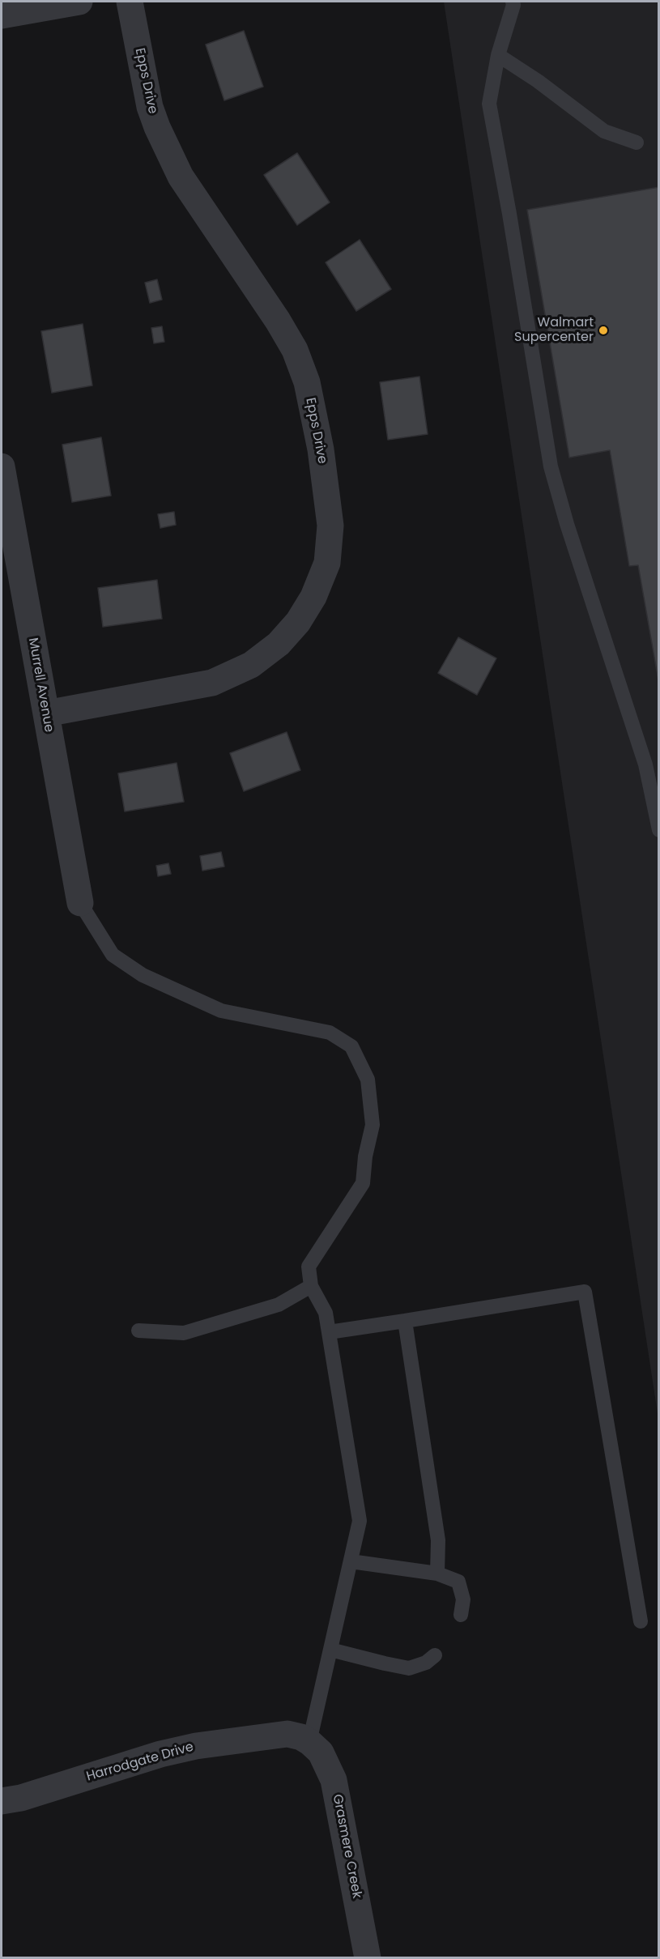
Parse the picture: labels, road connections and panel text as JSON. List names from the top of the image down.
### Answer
{
  "streets": {
    "street": [
      "Epps Drive",
      "Murrell Avenue",
      "Harrodgate Drive",
      "Grasmere Creek"
    ]
  },
  "crossings": [
    ["Epps Drive", "Murrell Avenue"],
    ["Harrodgate Drive", "Grasmere Creek"]
  ],
  "places": ["Walmart Supercenter"]
}
